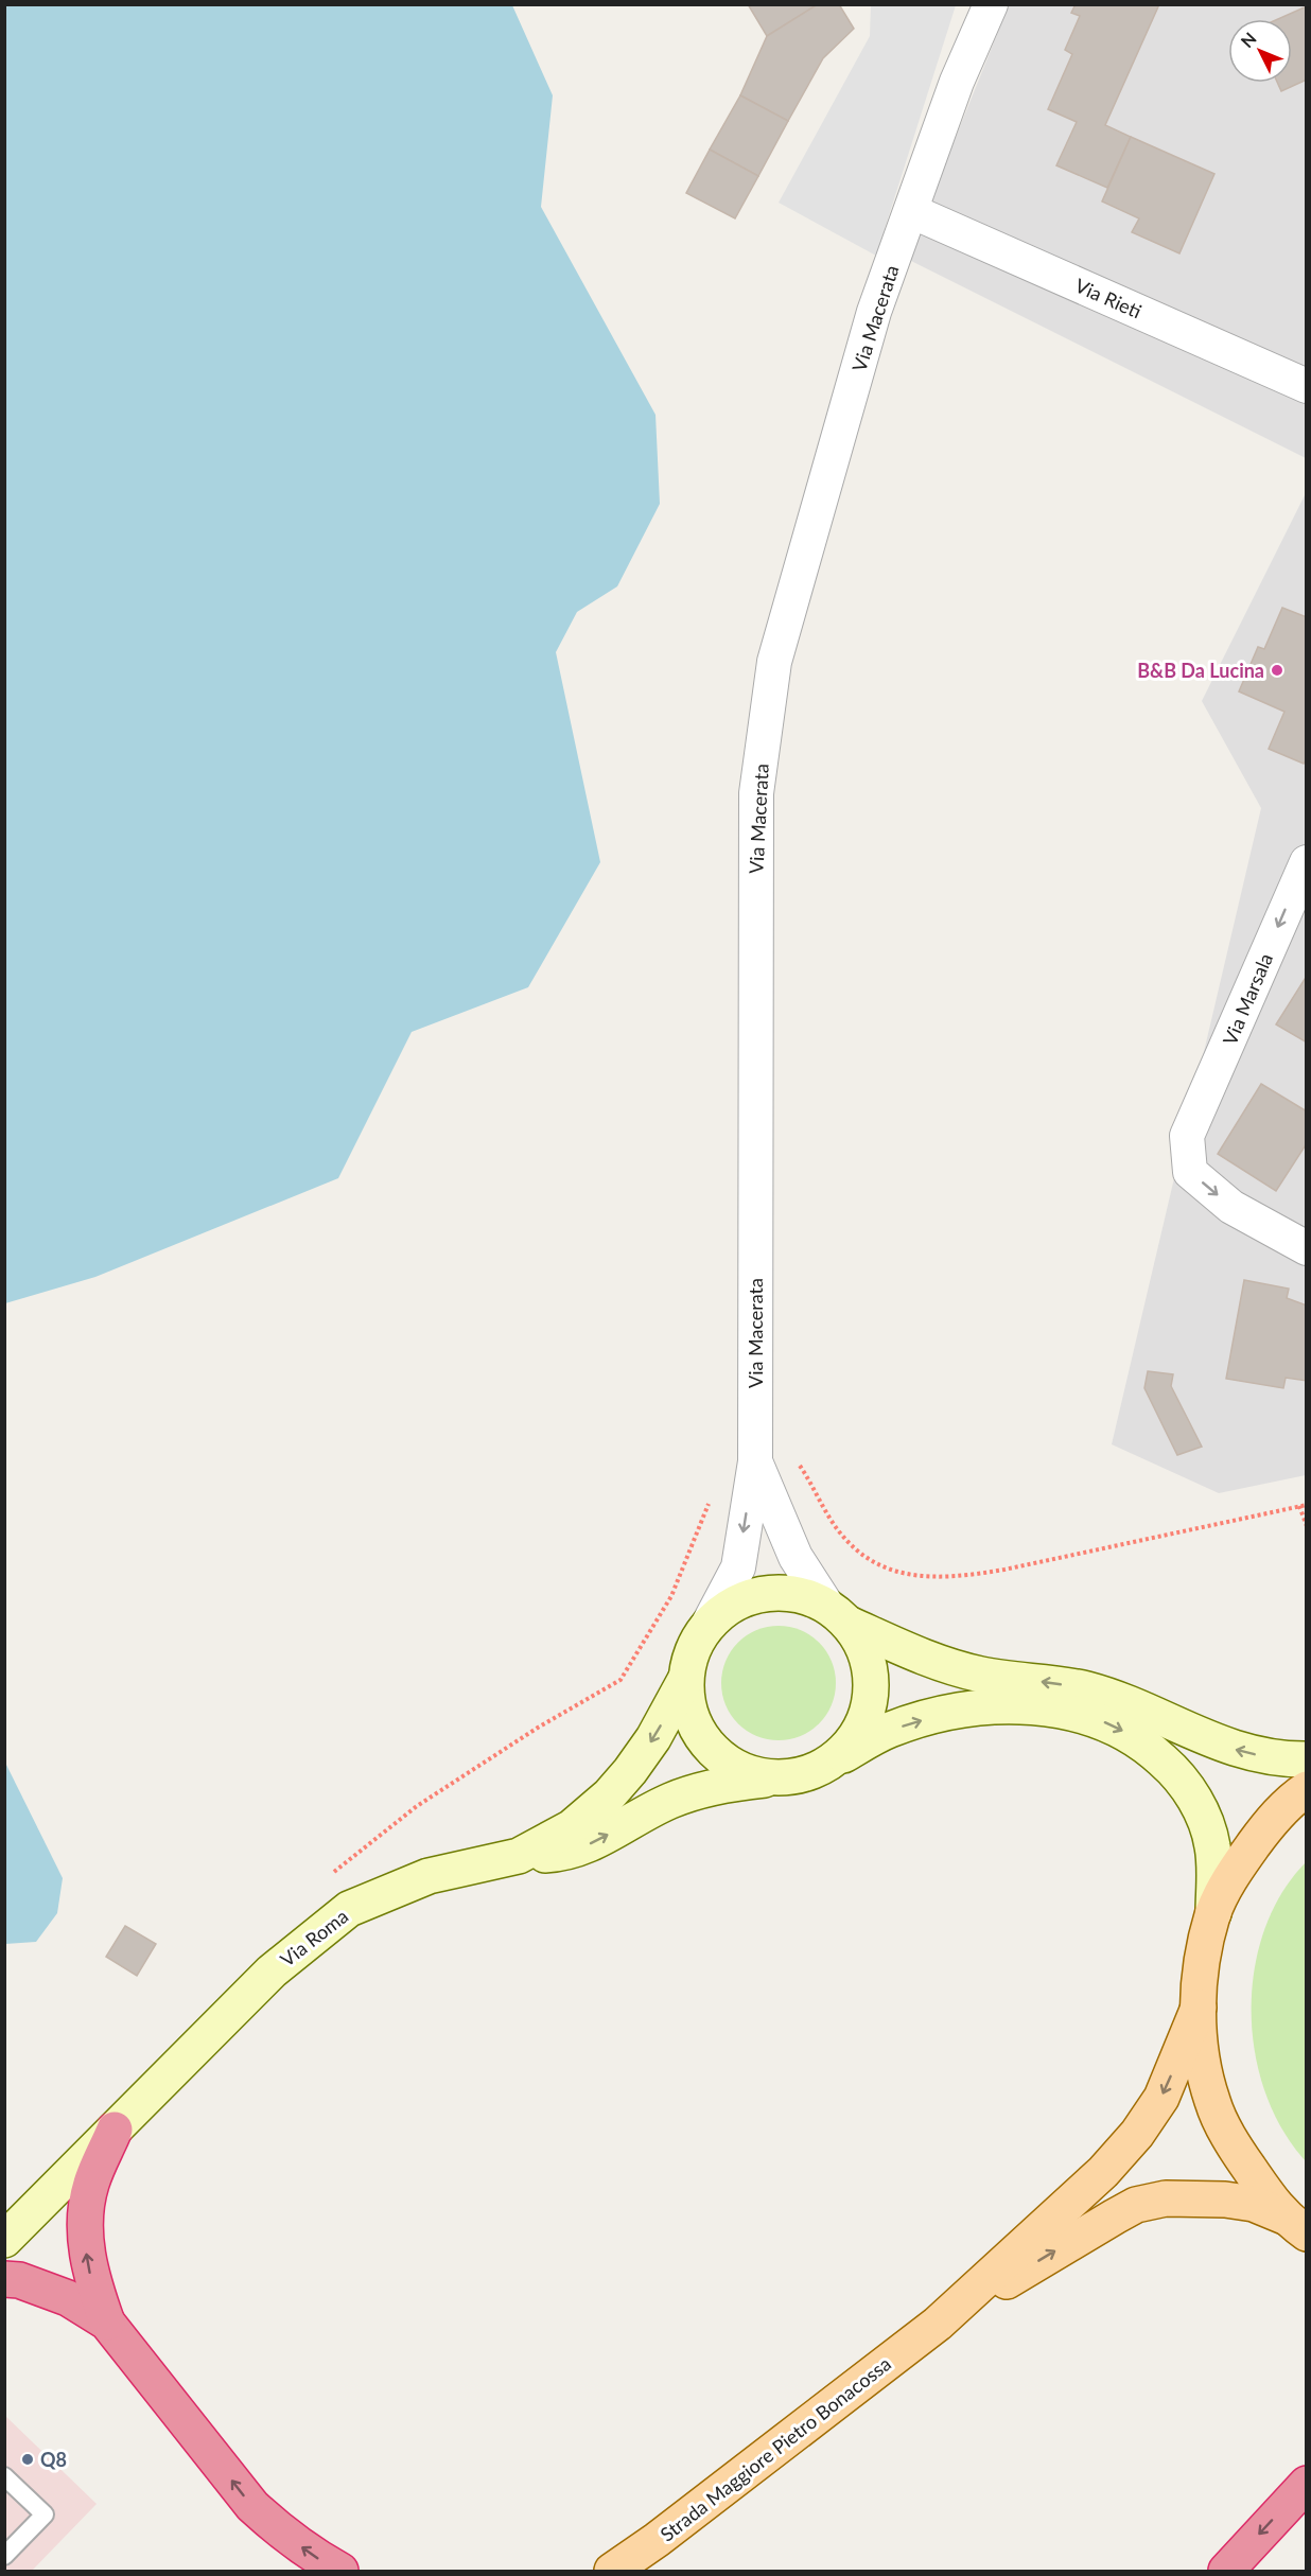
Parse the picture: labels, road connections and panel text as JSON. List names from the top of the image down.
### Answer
{
  "streets": {
    "main road": ["Via Roma", "Strada Maggiore Pietro Bonacossa"],
    "street": ["Via Rieti", "Via Macerata", "Via Marsala"]
  },
  "crossings": [
    ["Via Rieti", "Via Macerata"],
    ["Via Macerata", "Via Roma"]
  ],
  "one_way": ["Via Marsala"],
  "places": ["B&B Da Lucina", "Q8"],
  "north": "top left"
}
